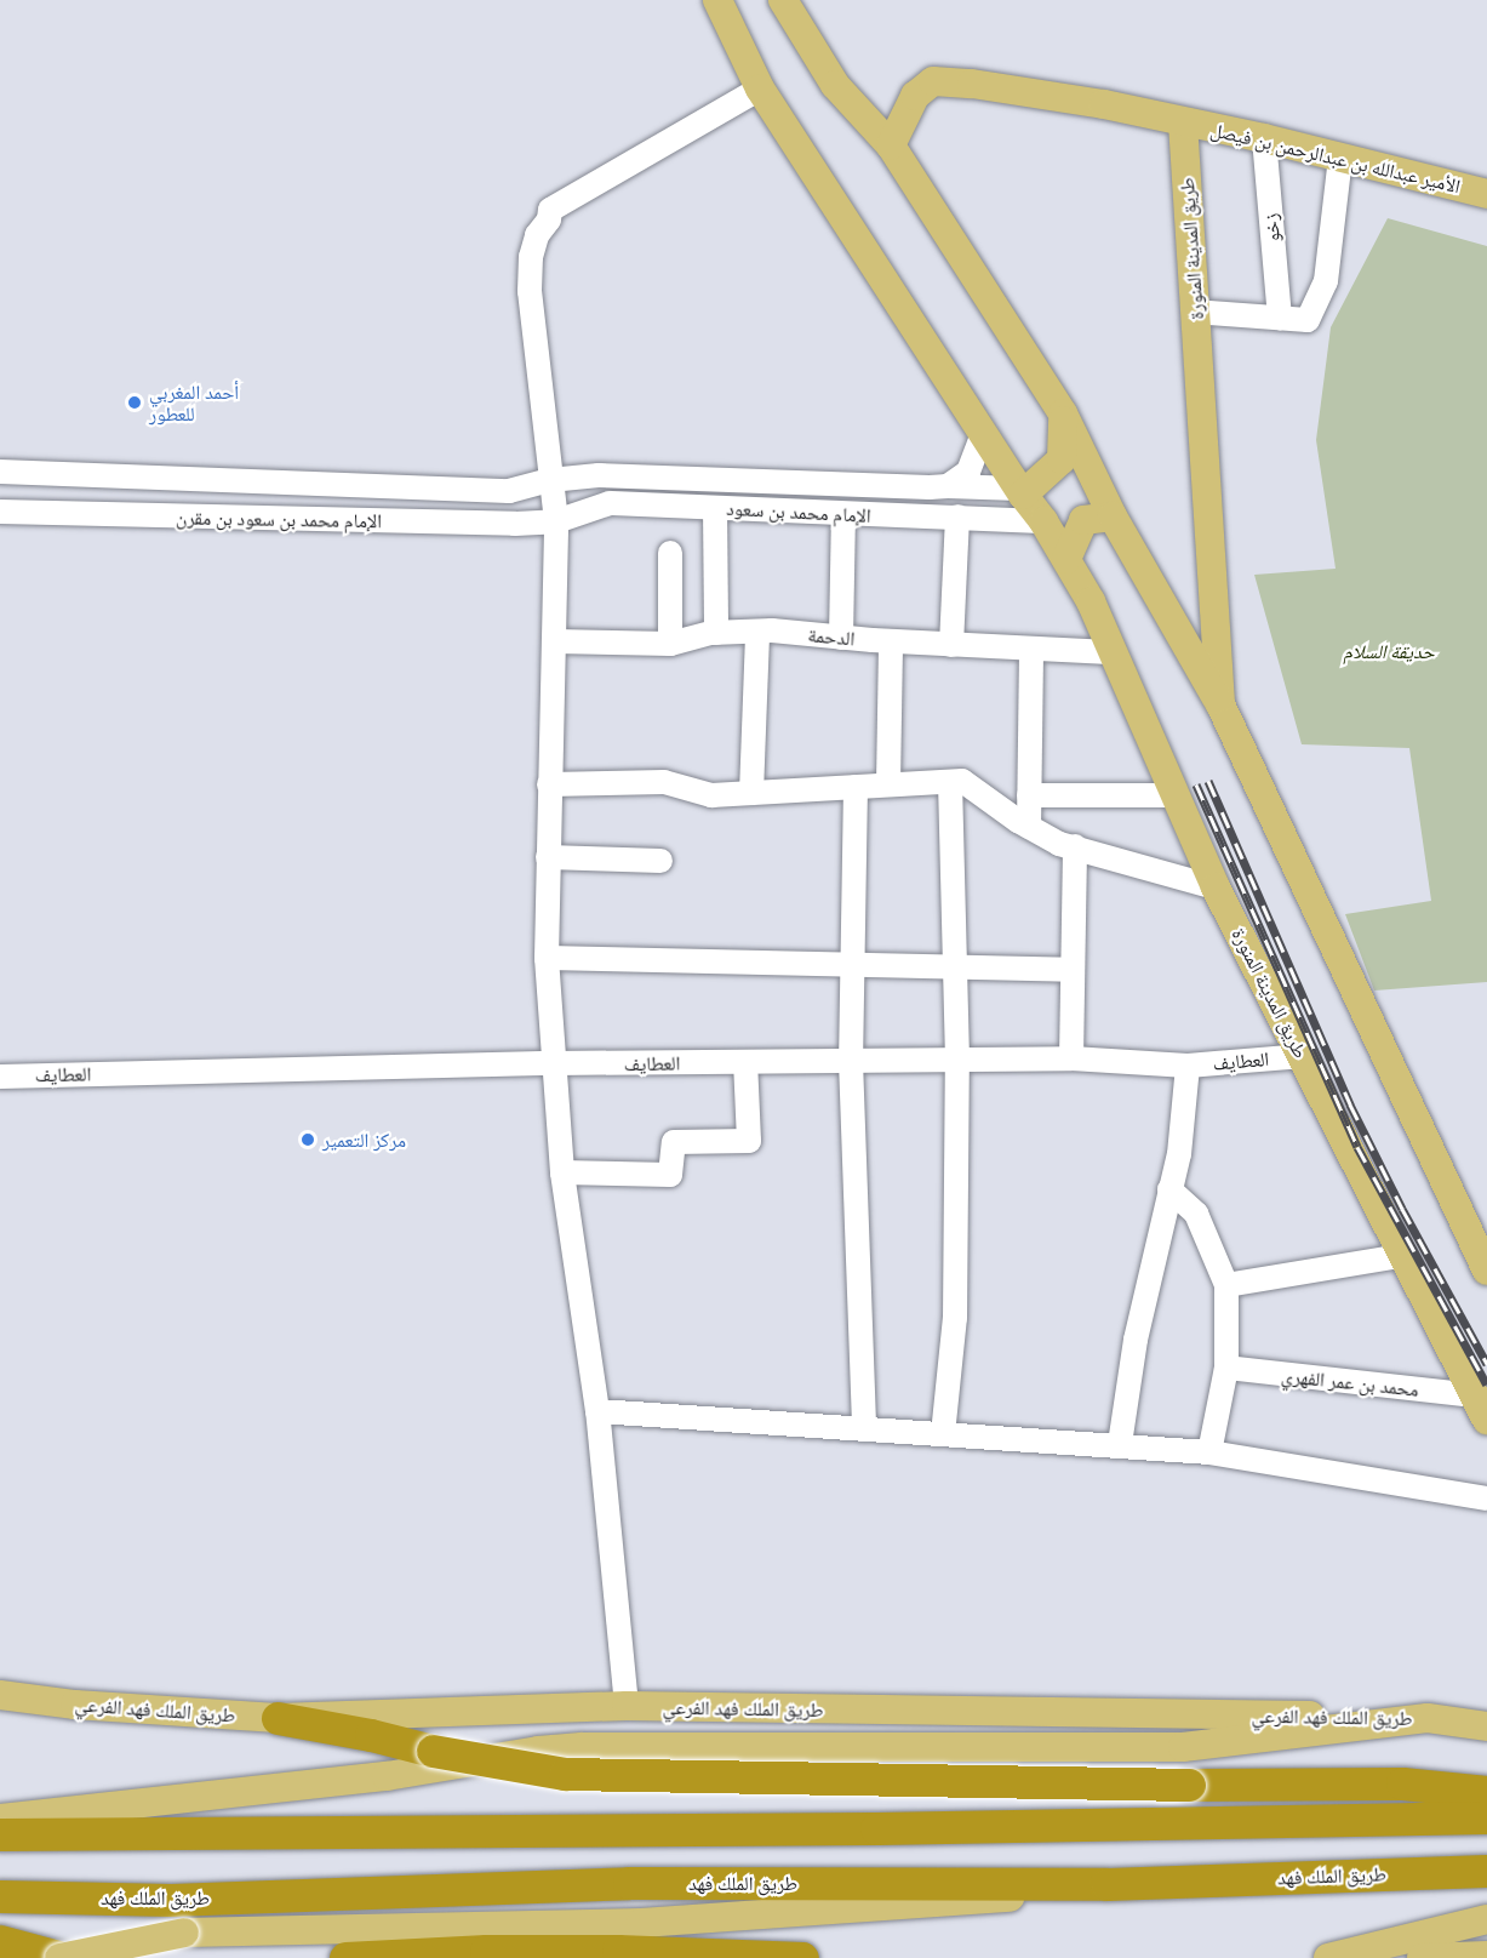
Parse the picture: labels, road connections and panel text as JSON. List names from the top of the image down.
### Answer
{
  "streets": {
    "highway": ["طريق الملك فهد"],
    "main road": ["الأمير عبدالله بن عبدالرحمن بن فيصل", "طريق المدينة المنورة", "طريق الملك فهد الفرعي"],
    "street": [
      "زخو",
      "الإمام محمد بن سعود",
      "الإمام محمد بن سعود بن مقرن",
      "الدحمة",
      "العطايف",
      "محمد بن عمر الفهري"
    ]
  },
  "crossings": [
    ["الأمير عبدالله بن عبدالرحمن بن فيصل", "زخو"],
    ["الأمير عبدالله بن عبدالرحمن بن فيصل", "طريق المدينة المنورة"],
    ["طريق المدينة المنورة", "الإمام محمد بن سعود"],
    ["طريق المدينة المنورة", "الدحمة"],
    ["طريق المدينة المنورة", "العطايف"],
    ["طريق المدينة المنورة", "محمد بن عمر الفهري"],
    ["الإمام محمد بن سعود", "الإمام محمد بن سعود بن مقرن"]
  ],
  "parks": ["حديقة السلام"],
  "places": ["أحمد المغربي للعطور", "مركز التعمير"]
}
